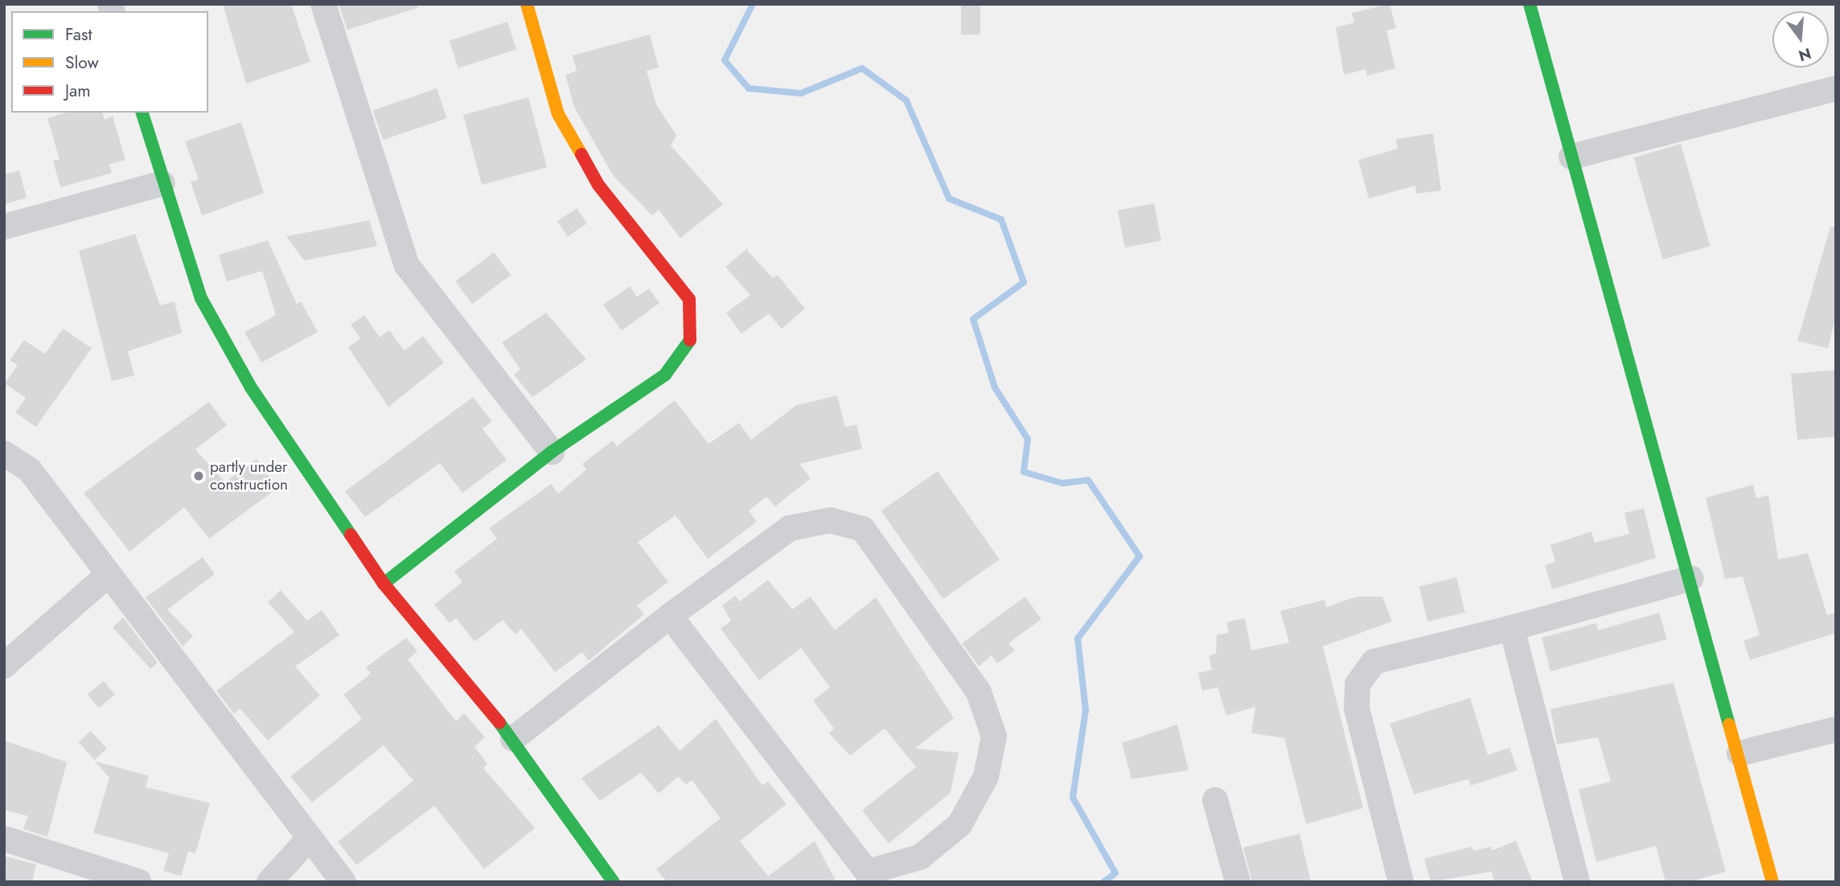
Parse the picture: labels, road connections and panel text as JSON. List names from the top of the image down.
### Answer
{
  "places": ["partly under construction"],
  "legend": ["Fast", "Slow", "Jam"],
  "north": "bottom"
}
